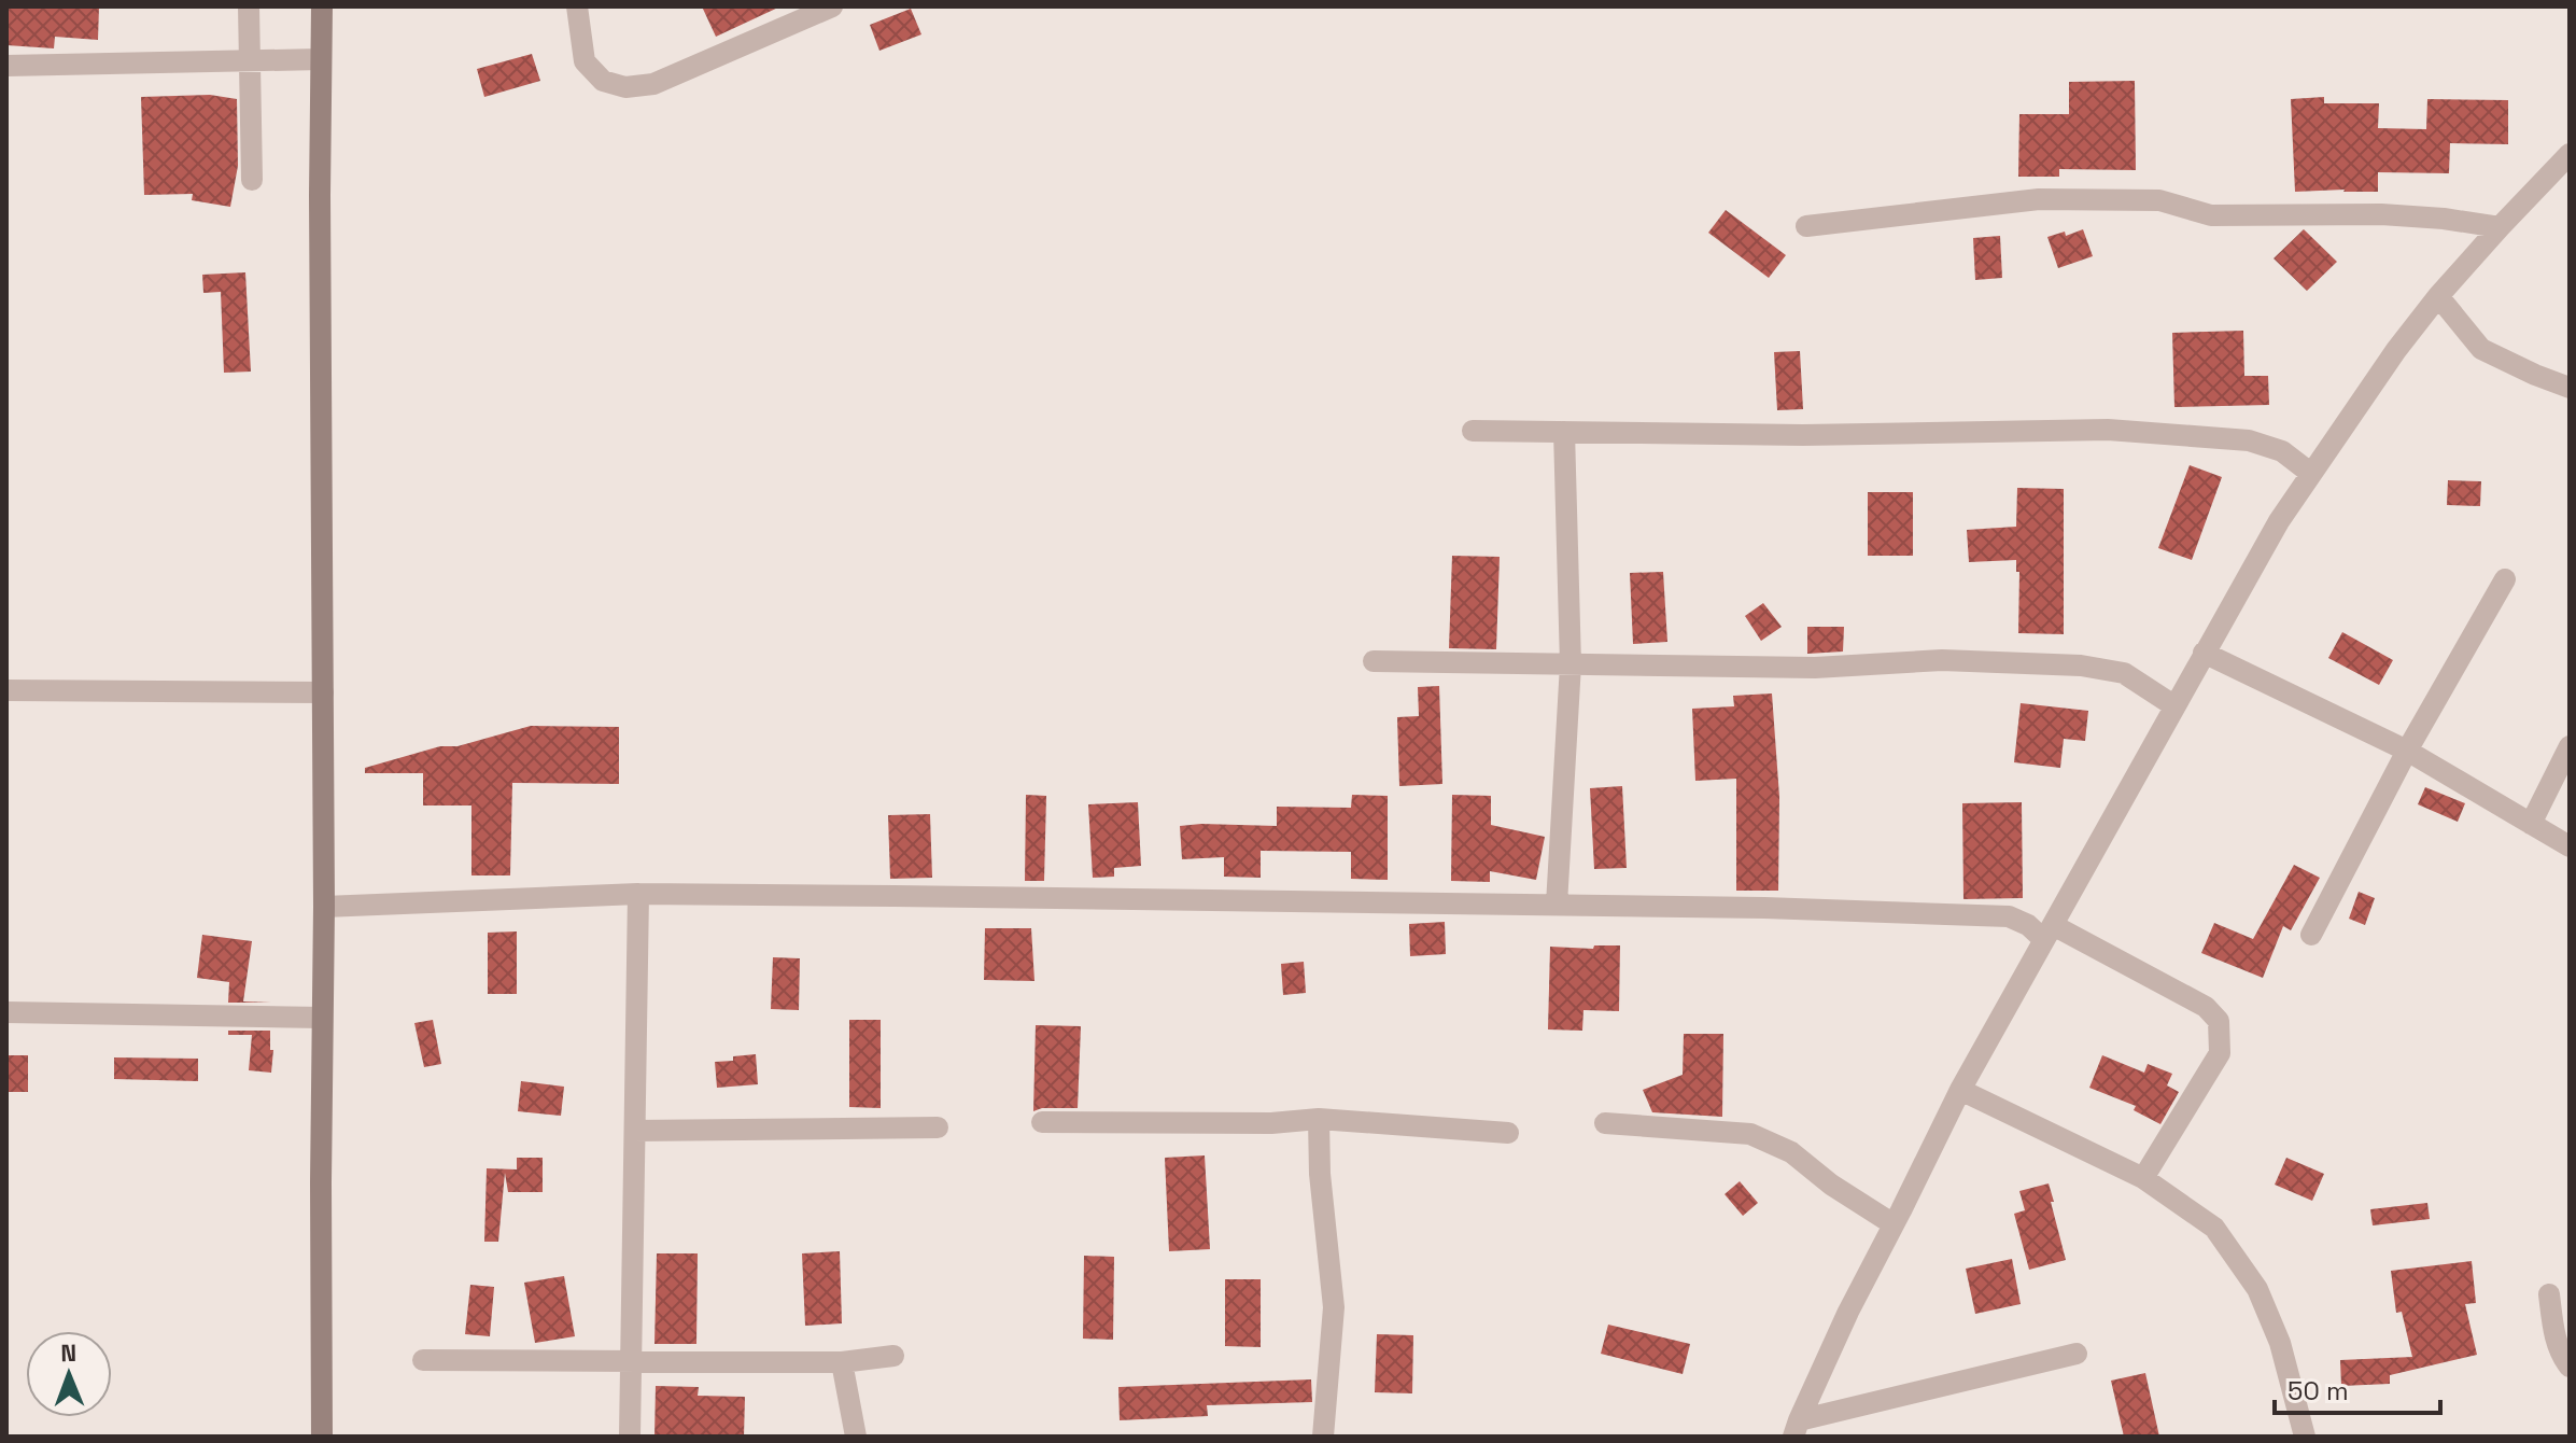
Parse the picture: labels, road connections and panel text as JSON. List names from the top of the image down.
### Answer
{
  "scale_bar": "50 m",
  "north": "top"
}
